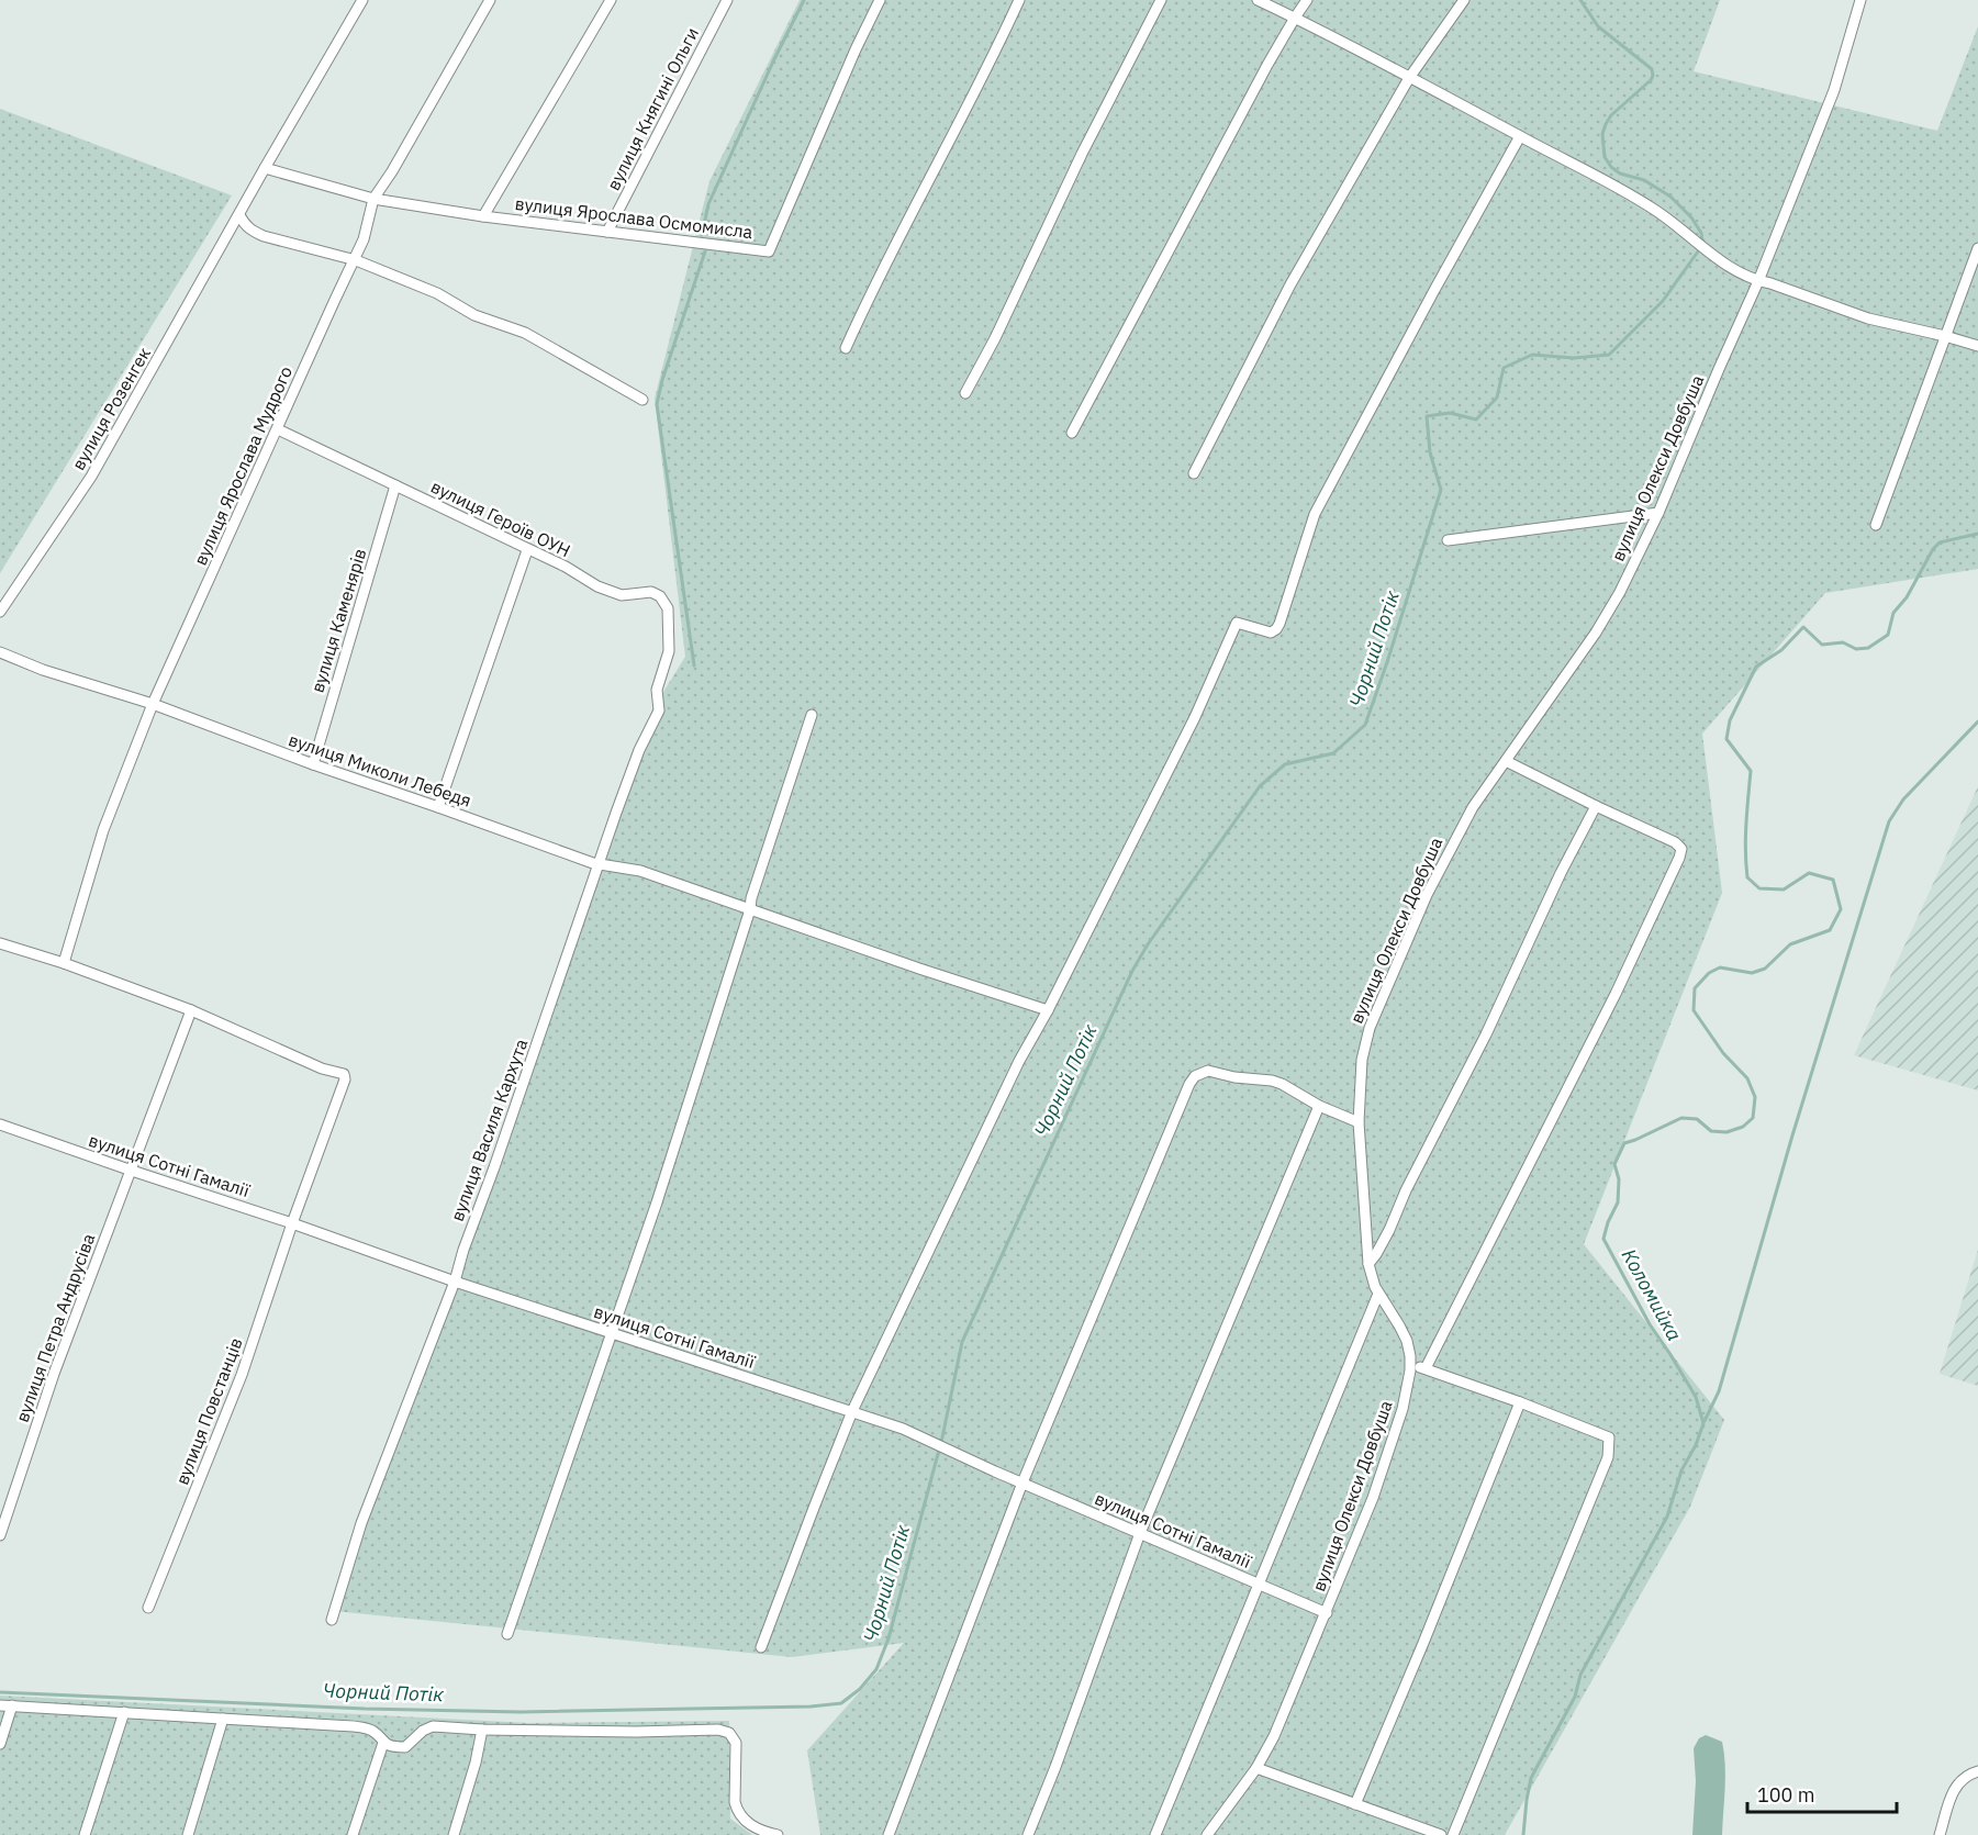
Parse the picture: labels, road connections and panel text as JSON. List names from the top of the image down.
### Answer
{
  "streets": {
    "street": [
      "вулиця Княгині Ольги",
      "вулиця Ярослава Осмомисла",
      "вулиця Розенгек",
      "вулиця Ярослава Мудрого",
      "вулиця Олекси Довбуша",
      "вулиця Героїв ОУН",
      "вулиця Каменярів",
      "вулиця Миколи Лебедя",
      "вулиця Василя Кархута",
      "вулиця Сотні Гамалії",
      "вулиця Петра Андрусіва",
      "вулиця Повстанців"
    ]
  },
  "crossings": [
    ["вулиця Княгині Ольги", "вулиця Ярослава Осмомисла"],
    ["вулиця Ярослава Осмомисла", "вулиця Розенгек"],
    ["вулиця Ярослава Осмомисла", "вулиця Ярослава Мудрого"],
    ["вулиця Ярослава Мудрого", "вулиця Героїв ОУН"],
    ["вулиця Ярослава Мудрого", "вулиця Миколи Лебедя"],
    ["вулиця Олекси Довбуша", "вулиця Сотні Гамалії"],
    ["вулиця Героїв ОУН", "вулиця Каменярів"],
    ["вулиця Героїв ОУН", "вулиця Василя Кархута"],
    ["вулиця Каменярів", "вулиця Миколи Лебедя"],
    ["вулиця Миколи Лебедя", "вулиця Василя Кархута"],
    ["вулиця Василя Кархута", "вулиця Сотні Гамалії"],
    ["вулиця Сотні Гамалії", "вулиця Петра Андрусіва"],
    ["вулиця Сотні Гамалії", "вулиця Повстанців"],
    ["вулиця Петра Андрусіва", "вулиця Повстанців"]
  ],
  "water": ["Чорний Потік", "Коломийка"],
  "scale_bar": "100 m"
}
